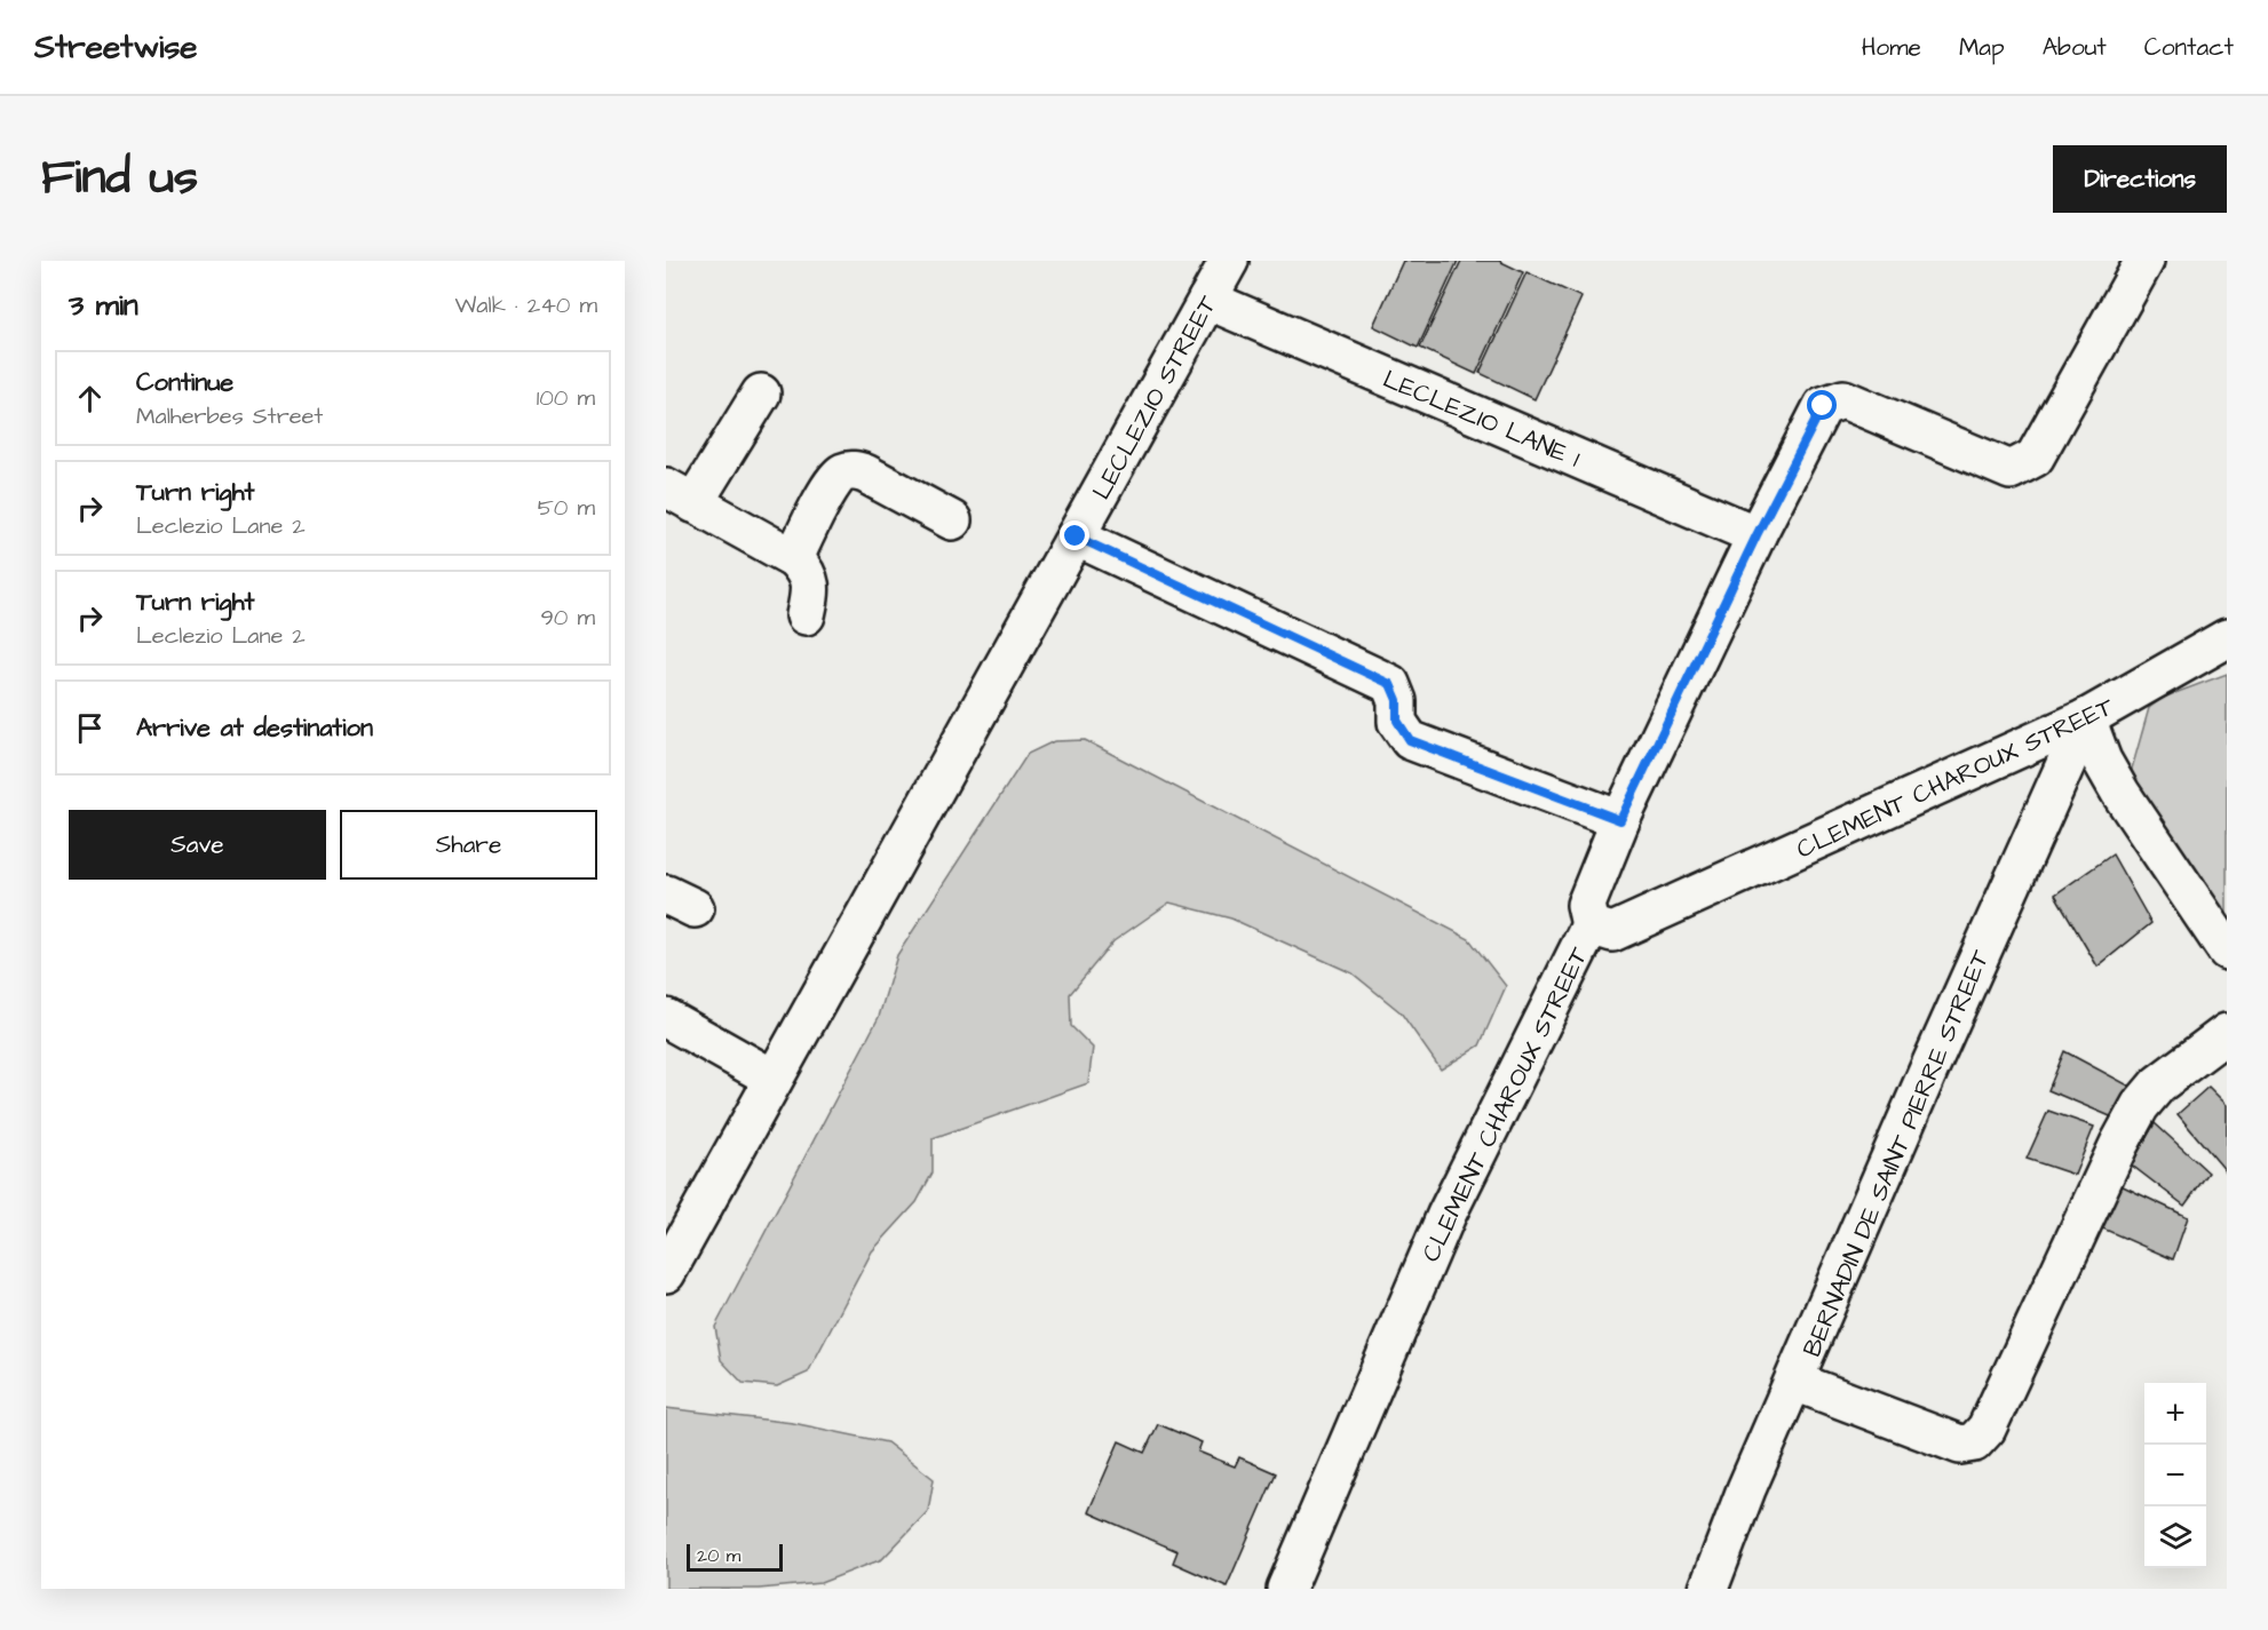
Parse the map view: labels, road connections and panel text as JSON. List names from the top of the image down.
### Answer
{
  "streets": {
    "street": [
      "LECLEZIO STREET",
      "LECLEZIO LANE 1",
      "CLEMENT CHAROUX STREET",
      "BERNADIN DE SAINT PIERRE STREET"
    ]
  },
  "crossings": [
    ["LECLEZIO STREET", "LECLEZIO LANE 1"],
    ["CLEMENT CHAROUX STREET", "BERNADIN DE SAINT PIERRE STREET"]
  ],
  "scale_bar": "20 m",
  "page": {
    "header": "Streetwise",
    "nav": [
      "Home",
      "Map",
      "About",
      "Contact"
    ],
    "title": "Find us",
    "buttons": [
      "Directions",
      ["Save", "Share"]
    ],
    "heading": ["3 min", "Walk · 240 m"],
    "list": [
      ["Continue", "Malherbes Street", "100 m"],
      ["Turn right", "Leclezio Lane 2", "50 m"],
      ["Turn right", "Leclezio Lane 2", "90 m"],
      "Arrive at destination"
    ],
    "map_buttons": ["+", "−"],
    "scale": "20 m"
  }
}
